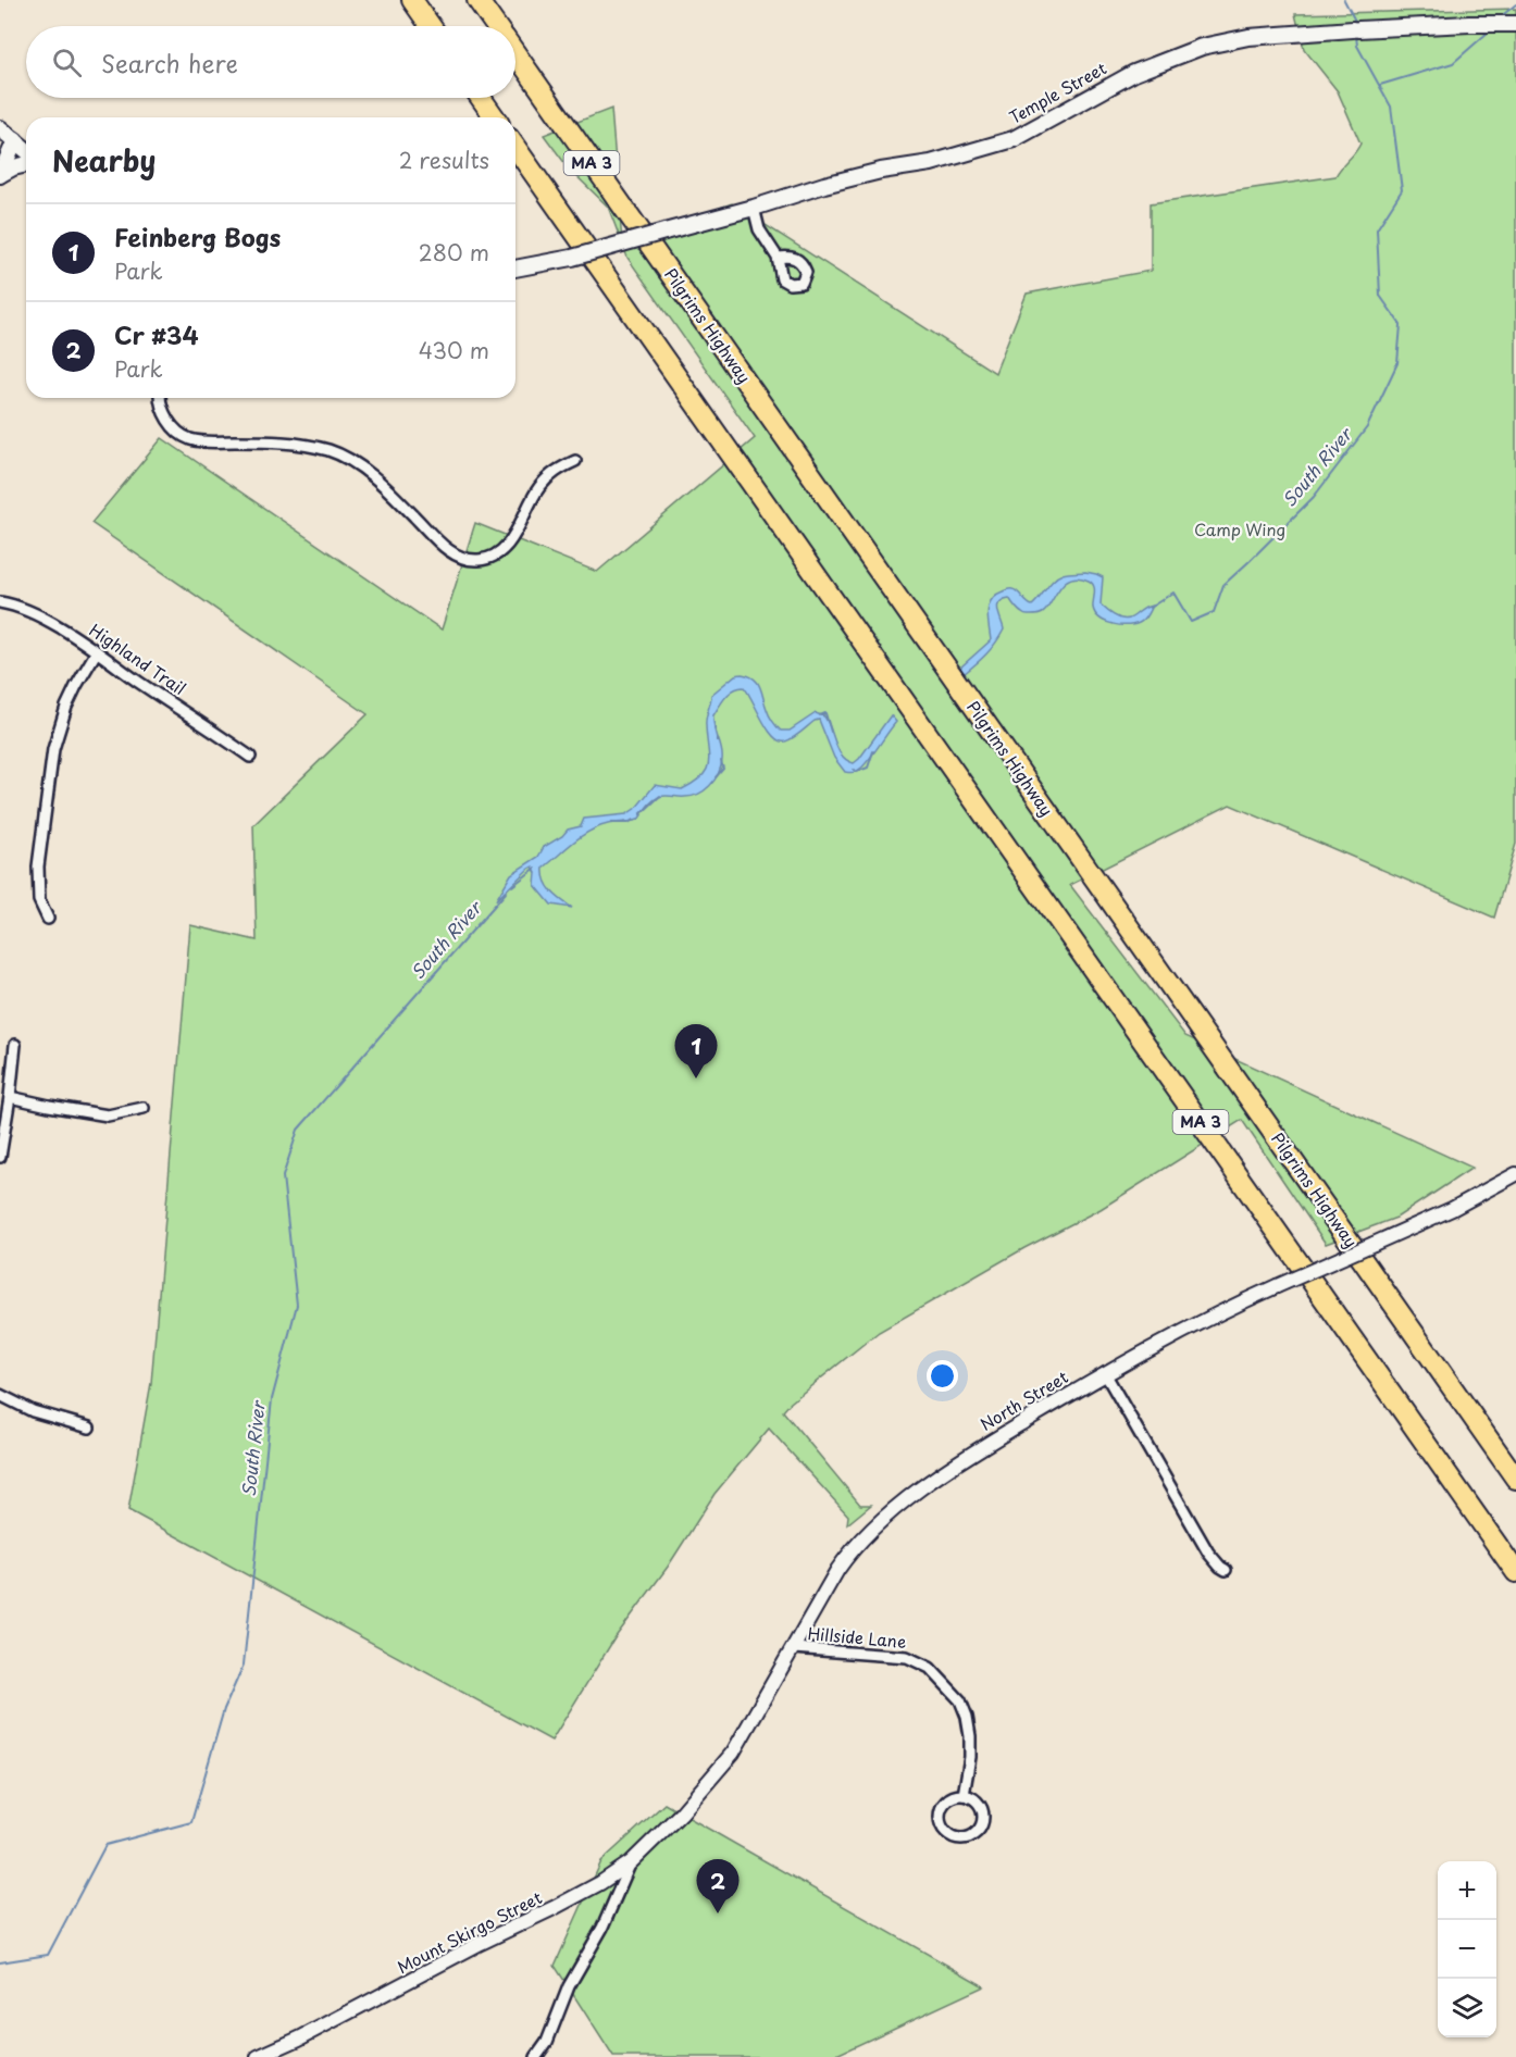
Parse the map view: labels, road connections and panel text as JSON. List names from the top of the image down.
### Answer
{
  "streets": {
    "highway": ["MA 3", "Pilgrims Highway"],
    "main road": ["Temple Street"],
    "street": [
      "Highland Trail",
      "North Street",
      "Hillside Lane",
      "Mount Skirgo Street"
    ]
  },
  "crossings": [
    ["North Street", "Hillside Lane"],
    ["North Street", "Mount Skirgo Street"]
  ],
  "water": ["South River"],
  "parks": ["Camp Wing"],
  "page": {
    "search": "Search here",
    "heading": ["Nearby", "2 results"],
    "list": [
      {
        "mark": "1",
        "name": "Feinberg Bogs",
        "note": "Park",
        "value": "280 m"
      },
      {
        "mark": "2",
        "name": "Cr #34",
        "note": "Park",
        "value": "430 m"
      }
    ],
    "pins": ["1", "2"],
    "map_buttons": ["+", "−"]
  }
}
